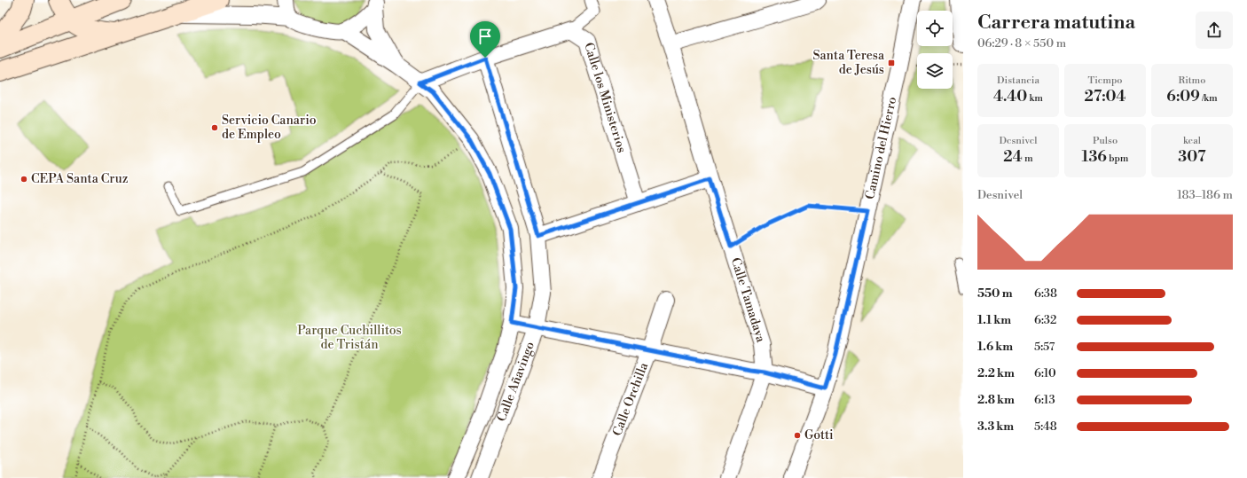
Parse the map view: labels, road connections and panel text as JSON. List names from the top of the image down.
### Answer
{
  "streets": {
    "street": [
      "Calle los Ministerios",
      "Camino del Hierro",
      "Calle Tamadaya",
      "Calle Añavingo",
      "Calle Orchilla"
    ]
  },
  "crossings": [
    ["Calle los Ministerios", "Calle Añavingo"]
  ],
  "parks": ["Parque Cuchillitos de Tristán"],
  "places": {
    "transit": ["Santa Teresa de Jesús"],
    "other": ["Servicio Canario de Empleo", "CEPA Santa Cruz", "Gotti"]
  },
  "page": {
    "heading": ["Carrera matutina", "06:29 · 8 × 550 m"],
    "stats": [
      ["Distancia", "4.40 km"],
      ["Tiempo", "27:04"],
      ["Ritmo", "6:09 /km"],
      ["Desnivel", "24 m"],
      ["Pulso", "136 bpm"],
      ["kcal", "307"]
    ],
    "chart": ["Desnivel", "183–186 m"],
    "list": [
      {
        "name": "550 m",
        "note": "6:38"
      },
      {
        "name": "1.1 km",
        "note": "6:32"
      },
      {
        "name": "1.6 km",
        "note": "5:57"
      },
      {
        "name": "2.2 km",
        "note": "6:10"
      },
      {
        "name": "2.8 km",
        "note": "6:13"
      },
      {
        "name": "3.3 km",
        "note": "5:48"
      }
    ]
  }
}
